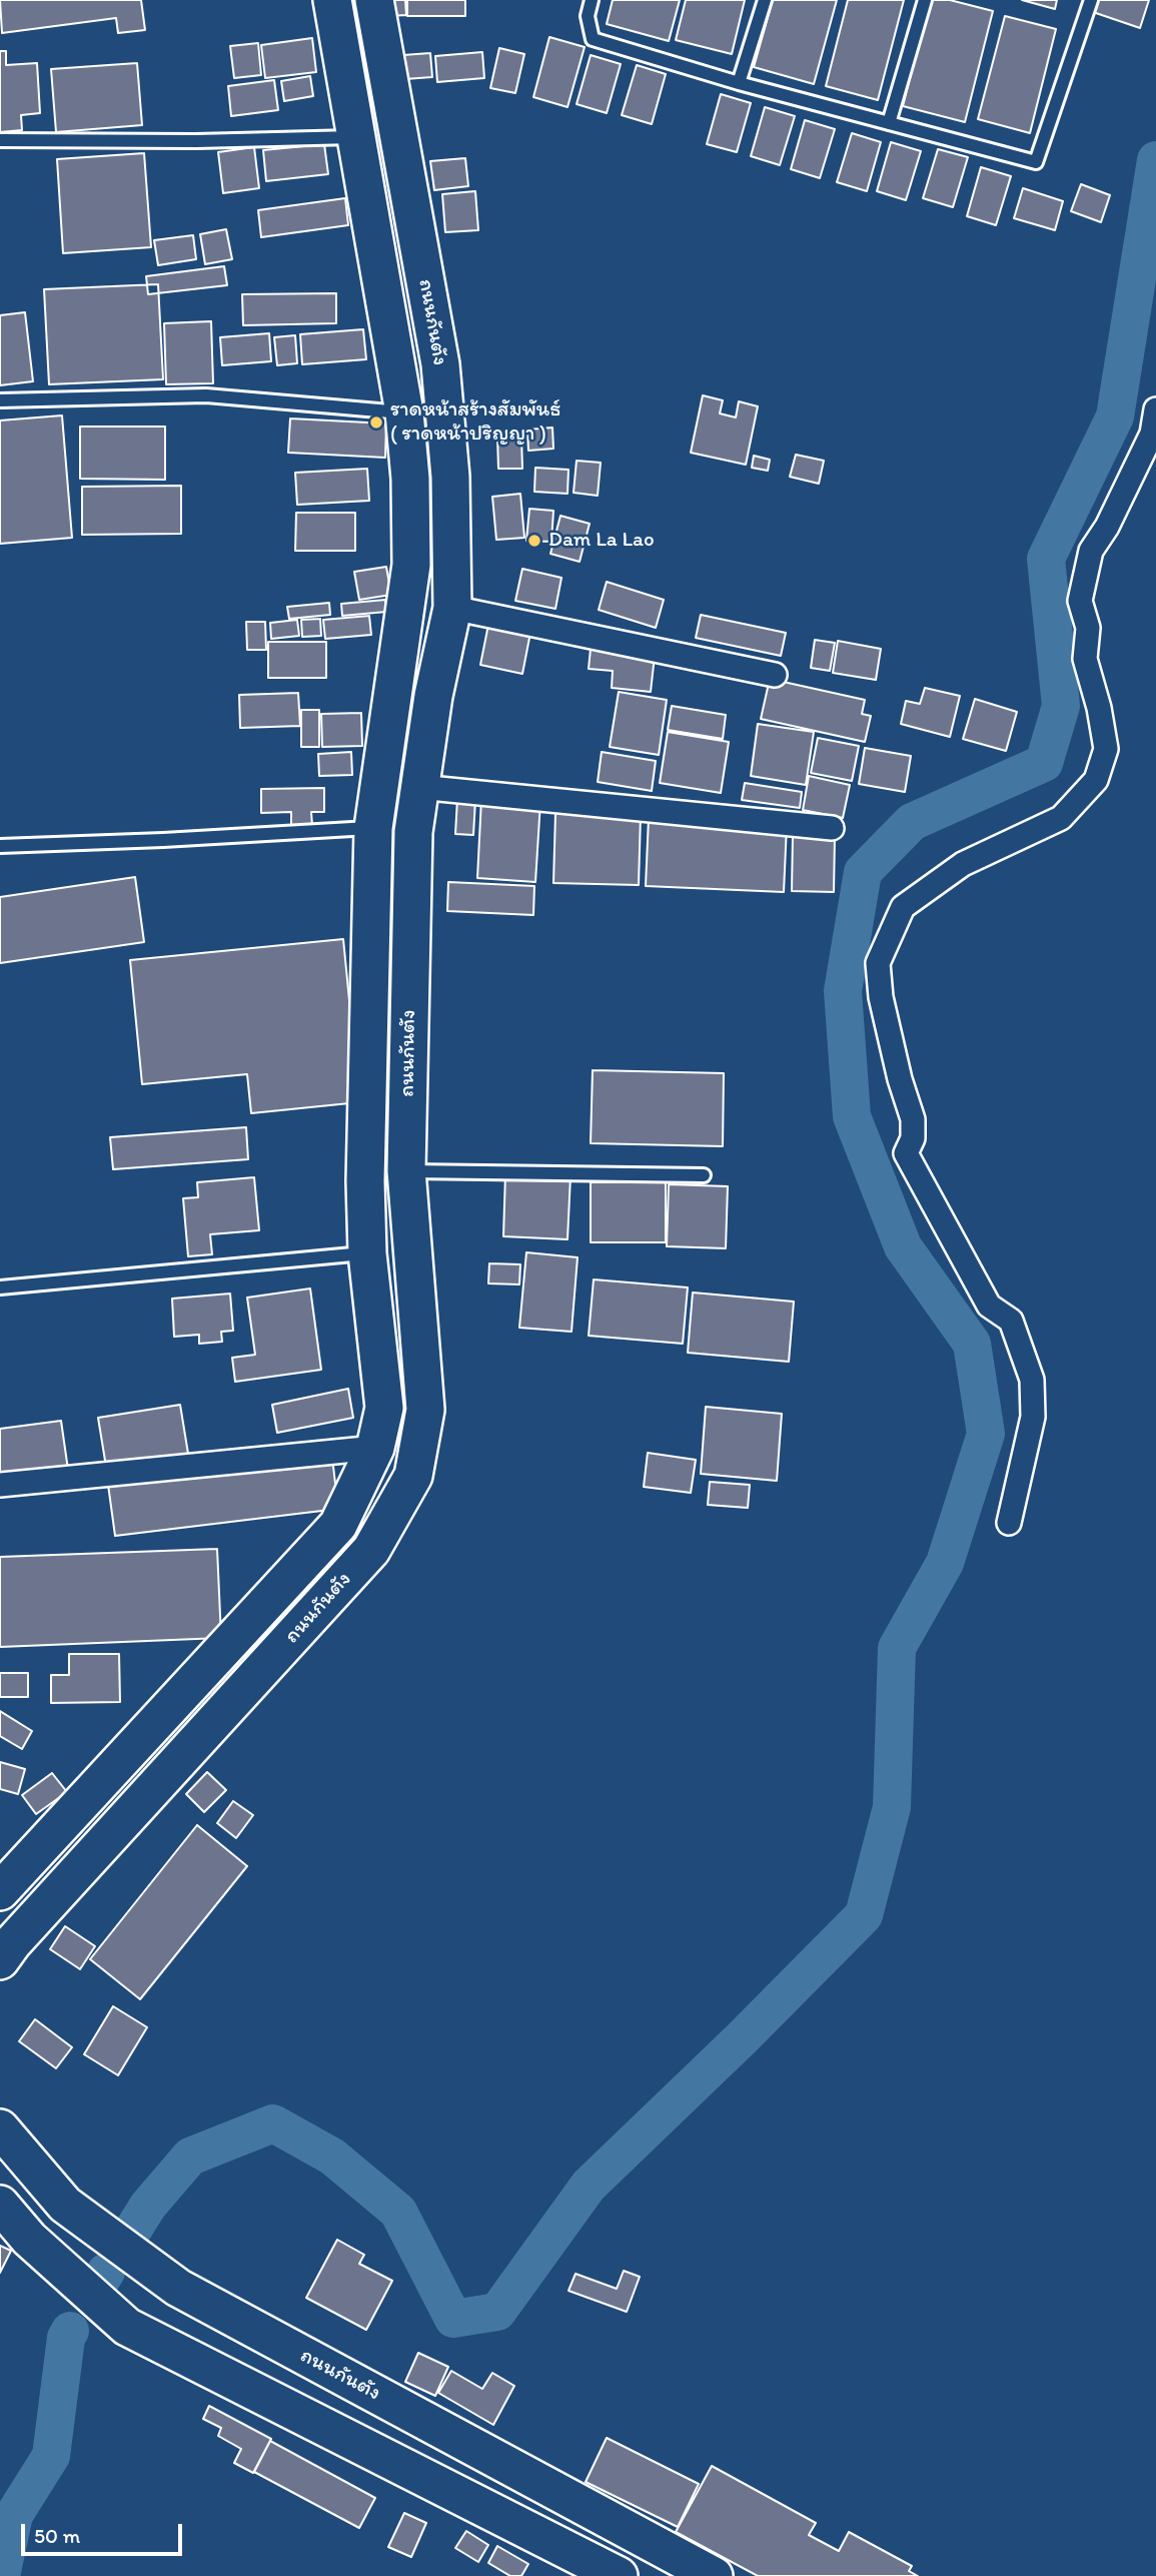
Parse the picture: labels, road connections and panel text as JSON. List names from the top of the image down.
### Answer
{
  "streets": {
    "main road": ["ถนนกันตัง"]
  },
  "places": ["ราดหน้าสร้างสัมพันธ์ ( ราดหน้าปริญญา )", "Dam La Lao"],
  "scale_bar": "50 m"
}
